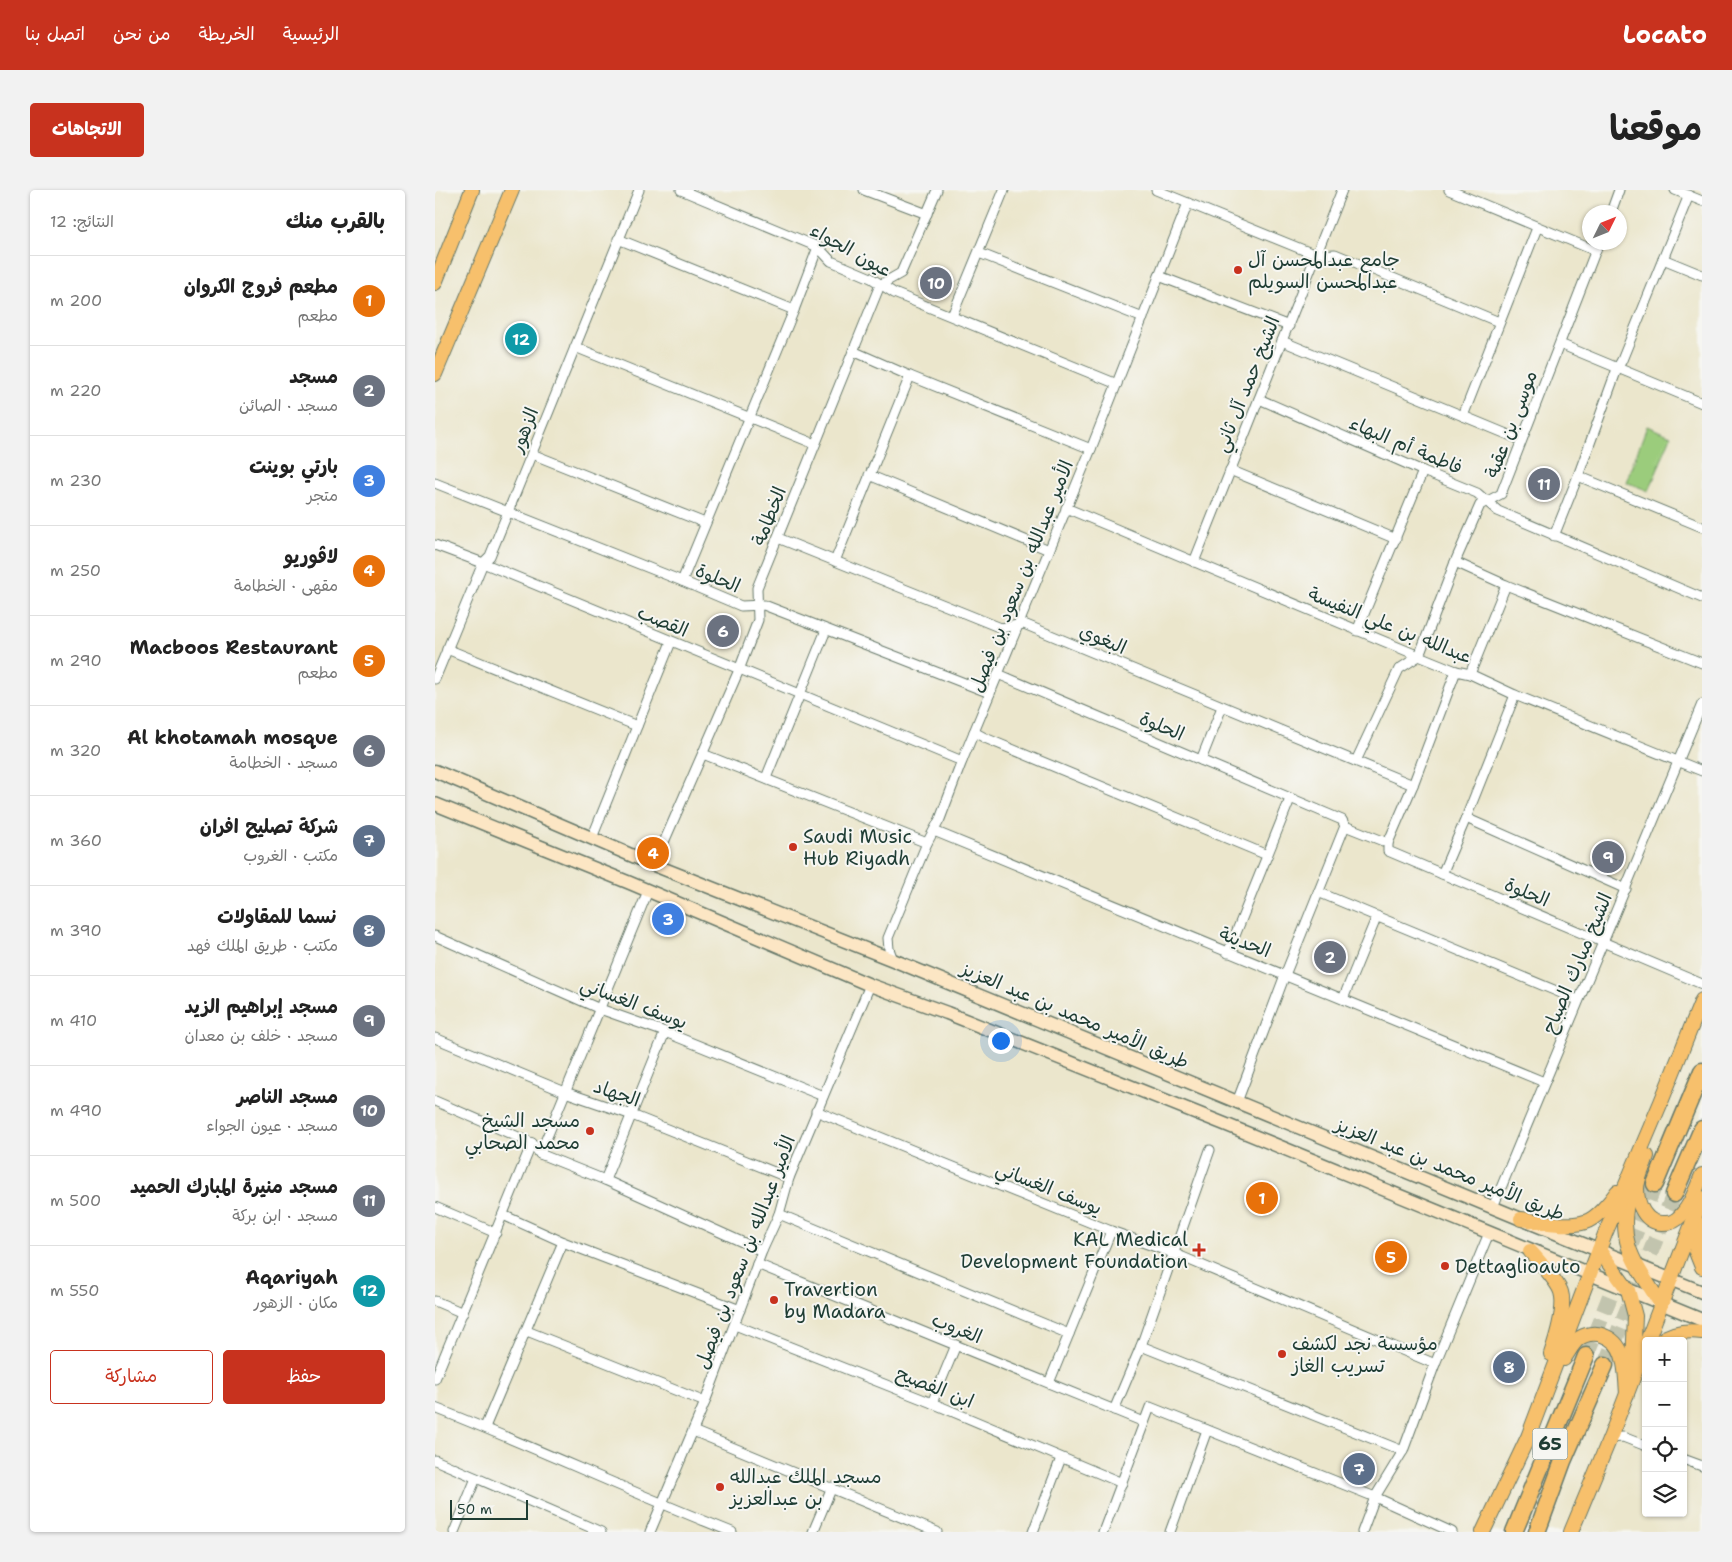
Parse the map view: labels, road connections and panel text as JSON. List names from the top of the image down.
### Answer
{
  "streets": {
    "highway": ["65"],
    "main road": ["طريق الأمير محمد بن عبد العزيز"],
    "street": [
      "عيون الجواء",
      "الشيخ حمد آل ثاني",
      "موسى بن عقبة",
      "الزهور",
      "فاطمة أم البهاء",
      "الخطامة",
      "الأمير عبدالله بن سعود بن فيصل",
      "الحلوة",
      "القصب",
      "عبدالله بن علي النفيسة",
      "البغوي",
      "الحديثة",
      "الشيخ مبارك الصباح",
      "يوسف الغساني",
      "الجهاد",
      "الغروب",
      "ابن الفصيح"
    ]
  },
  "crossings": [
    ["عيون الجواء", "الخطامة"],
    ["عيون الجواء", "الأمير عبدالله بن سعود بن فيصل"],
    ["الشيخ حمد آل ثاني", "فاطمة أم البهاء"],
    ["الشيخ حمد آل ثاني", "عبدالله بن علي النفيسة"],
    ["موسى بن عقبة", "فاطمة أم البهاء"],
    ["موسى بن عقبة", "عبدالله بن علي النفيسة"],
    ["الزهور", "الحلوة"],
    ["الزهور", "القصب"],
    ["الخطامة", "الحلوة"],
    ["الخطامة", "القصب"],
    ["الخطامة", "البغوي"],
    ["الخطامة", "طريق الأمير محمد بن عبد العزيز"],
    ["الأمير عبدالله بن سعود بن فيصل", "الحلوة"],
    ["الأمير عبدالله بن سعود بن فيصل", "القصب"],
    ["الأمير عبدالله بن سعود بن فيصل", "عبدالله بن علي النفيسة"],
    ["الأمير عبدالله بن سعود بن فيصل", "البغوي"],
    ["الأمير عبدالله بن سعود بن فيصل", "الحديثة"],
    ["الأمير عبدالله بن سعود بن فيصل", "يوسف الغساني"],
    ["الأمير عبدالله بن سعود بن فيصل", "طريق الأمير محمد بن عبد العزيز"],
    ["الأمير عبدالله بن سعود بن فيصل", "الجهاد"],
    ["الأمير عبدالله بن سعود بن فيصل", "الغروب"],
    ["الأمير عبدالله بن سعود بن فيصل", "ابن الفصيح"],
    ["الحلوة", "الشيخ مبارك الصباح"],
    ["عبدالله بن علي النفيسة", "الشيخ مبارك الصباح"],
    ["الحديثة", "الشيخ مبارك الصباح"],
    ["الشيخ مبارك الصباح", "طريق الأمير محمد بن عبد العزيز"]
  ],
  "places": {
    "other": [
      "جامع عبدالمحسن آل عبدالمحسن السويلم",
      "Saudi Music Hub Riyadh",
      "مسجد الشيخ محمد الصحابي",
      "Dettaglioauto",
      "Travertion by Madara",
      "مؤسسة نجد لكشف تسريب الغاز",
      "مسجد الملك عبدالله بن عبدالعزيز"
    ],
    "health": ["KAL Medical Development Foundation"]
  },
  "scale_bar": "50 m",
  "north": "top right",
  "page": {
    "header": "Locato",
    "nav": [
      "الرئيسية",
      "الخريطة",
      "من نحن",
      "اتصل بنا"
    ],
    "title": "موقعنا",
    "buttons": [
      "الاتجاهات",
      ["حفظ", "مشاركة"]
    ],
    "heading": ["بالقرب منك", "النتائج: 12"],
    "list": [
      {
        "mark": "1",
        "name": "مطعم فروج الكروان",
        "note": "مطعم",
        "value": "200 m"
      },
      {
        "mark": "2",
        "name": "مسجد",
        "note": "مسجد · الصائن",
        "value": "220 m"
      },
      {
        "mark": "3",
        "name": "بارتي بوينت",
        "note": "متجر",
        "value": "230 m"
      },
      {
        "mark": "4",
        "name": "لاڤوريو",
        "note": "مقهى · الخطامة",
        "value": "250 m"
      },
      {
        "mark": "5",
        "name": "Macboos Restaurant",
        "note": "مطعم",
        "value": "290 m"
      },
      {
        "mark": "6",
        "name": "Al khotamah mosque",
        "note": "مسجد · الخطامة",
        "value": "320 m"
      },
      {
        "mark": "7",
        "name": "شركة تصليح افران",
        "note": "مكتب · الغروب",
        "value": "360 m"
      },
      {
        "mark": "8",
        "name": "نسما للمقاولات",
        "note": "مكتب · طريق الملك فهد",
        "value": "390 m"
      },
      {
        "mark": "9",
        "name": "مسجد إبراهيم الزيد",
        "note": "مسجد · خلف بن معدان",
        "value": "410 m"
      },
      {
        "mark": "10",
        "name": "مسجد الناصر",
        "note": "مسجد · عيون الجواء",
        "value": "490 m"
      },
      {
        "mark": "11",
        "name": "مسجد منيرة المبارك الحميد",
        "note": "مسجد · ابن بركة",
        "value": "500 m"
      },
      {
        "mark": "12",
        "name": "Aqariyah",
        "note": "مكان · الزهور",
        "value": "550 m"
      }
    ],
    "pins": [
      "10",
      "12",
      "11",
      "6",
      "4",
      "9",
      "3",
      "2",
      "1",
      "5",
      "8",
      "7"
    ],
    "map_buttons": ["+", "−"],
    "scale": "50 m"
  }
}
